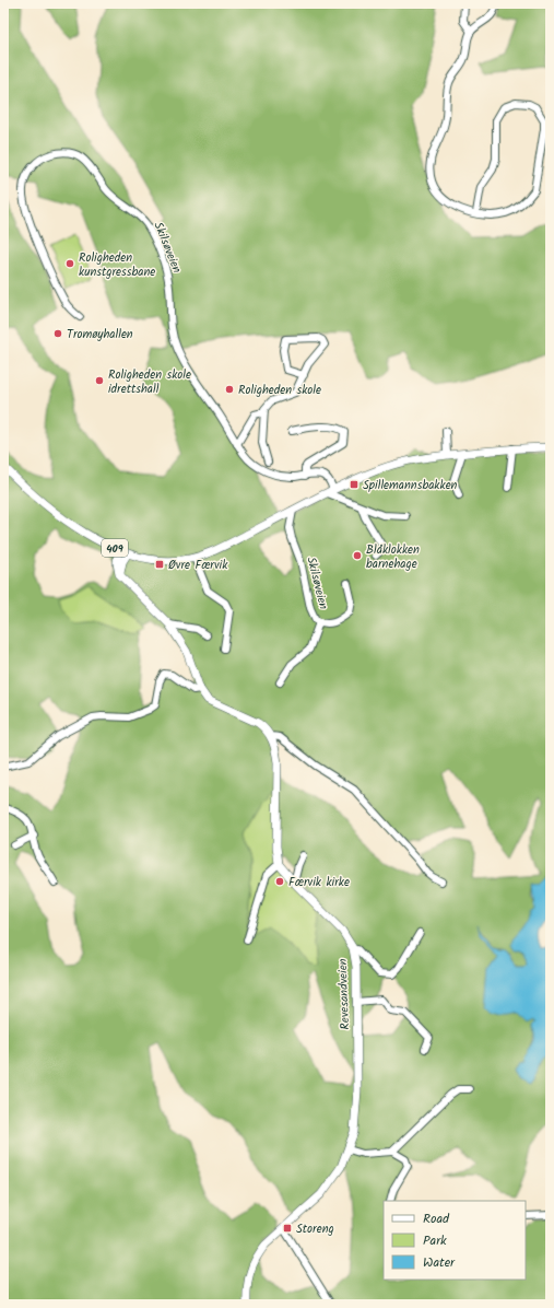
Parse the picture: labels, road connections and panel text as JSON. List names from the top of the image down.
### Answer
{
  "streets": {
    "main road": ["409", "Revesandveien"],
    "street": ["Skilsøveien"]
  },
  "crossings": [
    ["Skilsøveien", "409"]
  ],
  "places": {
    "other": [
      "Roligheden kunstgressbane",
      "Tromøyhallen",
      "Roligheden skole idrettshall",
      "Roligheden skole",
      "Blåklokken barnehage",
      "Færvik kirke"
    ],
    "transit": ["Spillemannsbakken", "Øvre Færvik", "Storeng"]
  },
  "legend": ["Road", "Park", "Water"]
}
